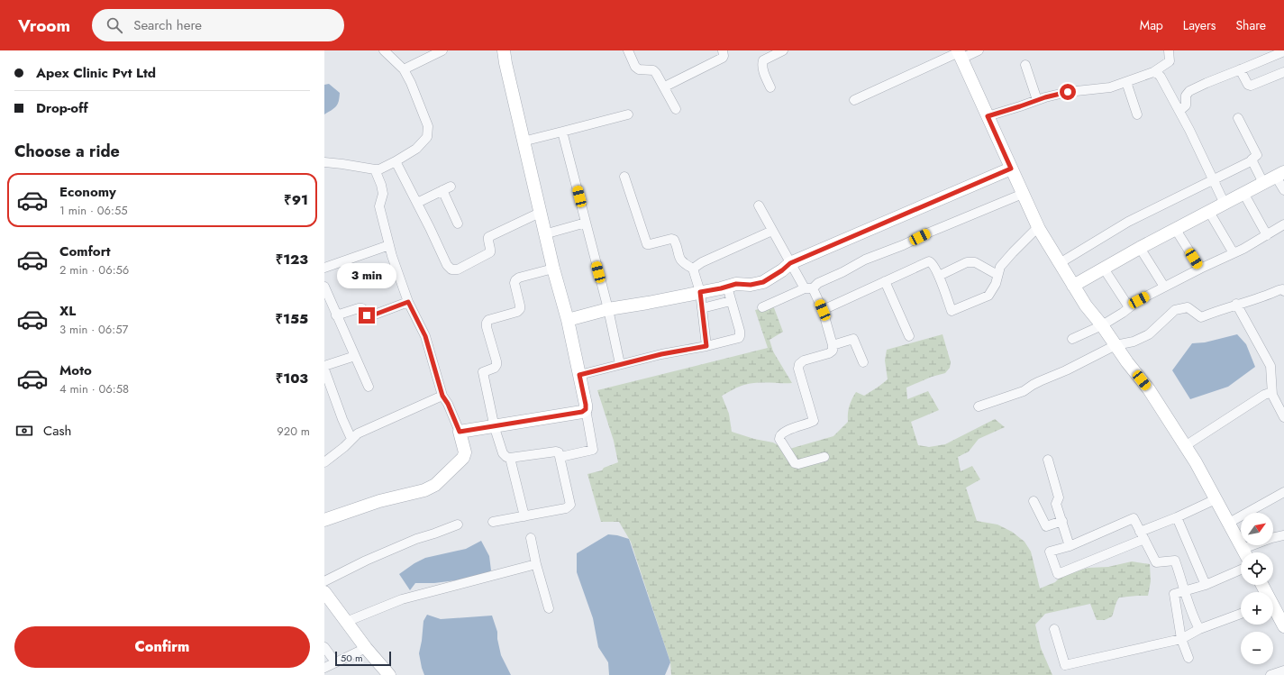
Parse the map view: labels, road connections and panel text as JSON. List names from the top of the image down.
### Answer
{
  "scale_bar": "50 m",
  "north": "top right",
  "page": {
    "header": "Vroom",
    "search": "Search here",
    "nav": ["Map", "Layers", "Share"],
    "banner": ["Apex Clinic Pvt Ltd", "Drop-off"],
    "heading": "Choose a ride",
    "list": [
      {
        "name": "Economy",
        "note": "1 min · 06:55",
        "value": "₹91"
      },
      {
        "name": "Comfort",
        "note": "2 min · 06:56",
        "value": "₹123"
      },
      {
        "name": "XL",
        "note": "3 min · 06:57",
        "value": "₹155"
      },
      {
        "name": "Moto",
        "note": "4 min · 06:58",
        "value": "₹103"
      }
    ],
    "bubble": "3 min",
    "pay": ["Cash", "920 m"],
    "map_buttons": ["+", "−"],
    "buttons": "Confirm",
    "scale": "50 m"
  }
}
